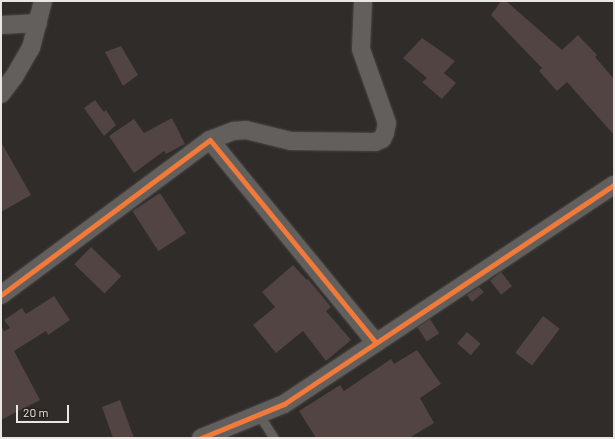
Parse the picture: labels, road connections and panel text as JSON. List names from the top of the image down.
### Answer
{
  "scale_bar": "20 m"
}
